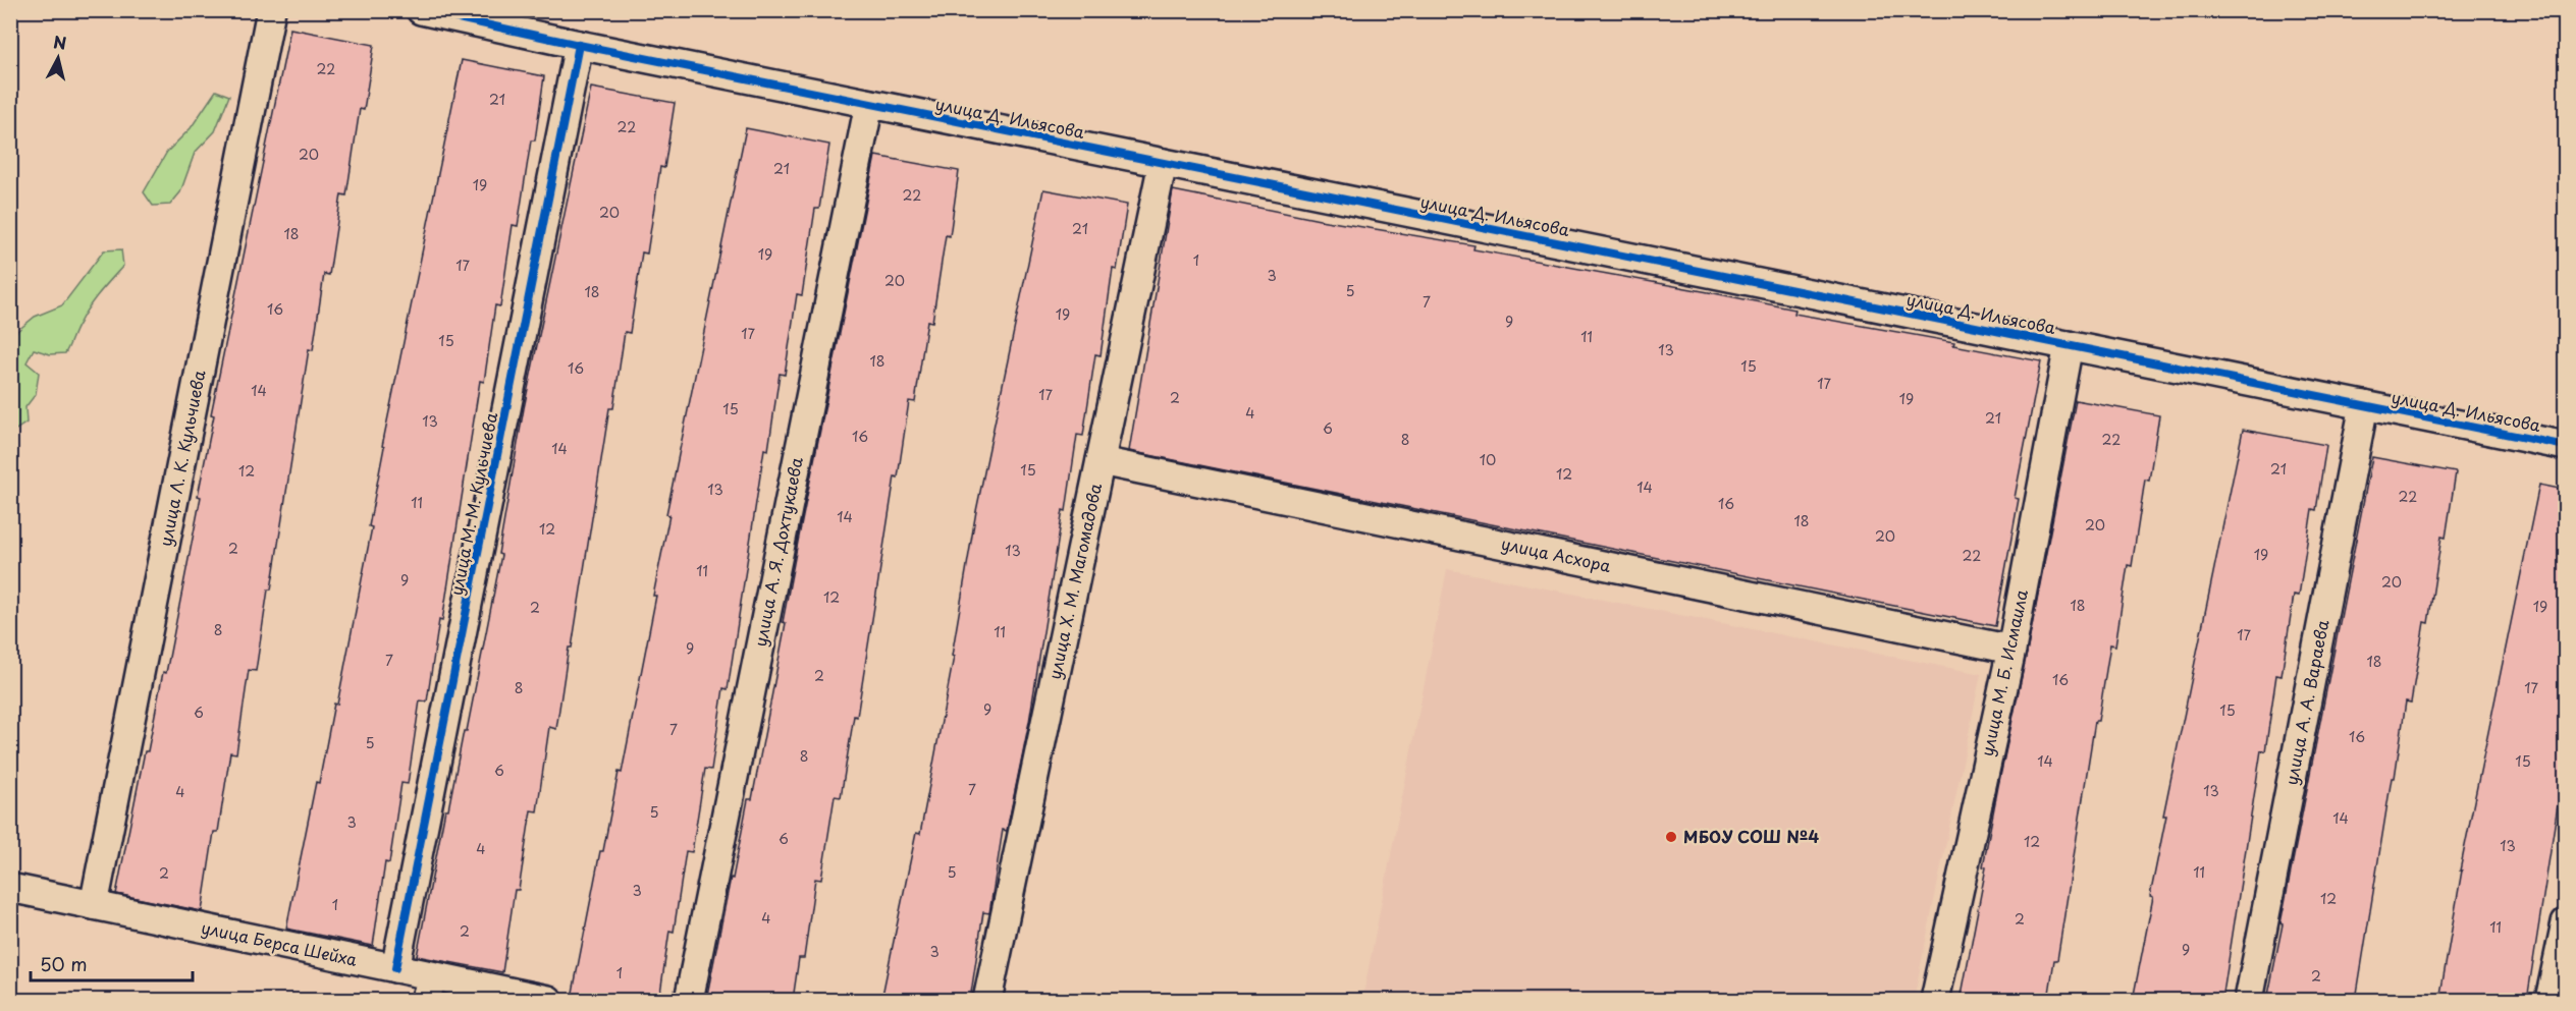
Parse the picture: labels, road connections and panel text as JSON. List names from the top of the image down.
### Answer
{
  "streets": {
    "street": [
      "улица Д. Ильясова",
      "улица Л. К. Кульчиева",
      "улица М. М. Кульчиева",
      "улица А. Я. Дохтукаева",
      "улица Асхора",
      "улица Х. М. Магомадова",
      "улица М. Б. Исмаила",
      "улица А. А. Вараева",
      "улица Берса Шейха"
    ]
  },
  "crossings": [
    ["улица Д. Ильясова", "улица М. М. Кульчиева"],
    ["улица Д. Ильясова", "улица А. Я. Дохтукаева"],
    ["улица Д. Ильясова", "улица Х. М. Магомадова"],
    ["улица Д. Ильясова", "улица М. Б. Исмаила"],
    ["улица Д. Ильясова", "улица А. А. Вараева"],
    ["улица Л. К. Кульчиева", "улица Берса Шейха"],
    ["улица М. М. Кульчиева", "улица Берса Шейха"],
    ["улица Асхора", "улица Х. М. Магомадова"],
    ["улица Асхора", "улица М. Б. Исмаила"]
  ],
  "places": ["МБОУ СОШ №4"],
  "house_numbers": [
    "22",
    "21",
    "22",
    "20",
    "21",
    "19",
    "22",
    "20",
    "21",
    "18",
    "19",
    "1",
    "17",
    "3",
    "20",
    "5",
    "18",
    "7",
    "16",
    "19",
    "9",
    "17",
    "11",
    "15",
    "13",
    "18",
    "15",
    "16",
    "17",
    "14",
    "17",
    "2",
    "19",
    "15",
    "4",
    "21",
    "13",
    "6",
    "16",
    "8",
    "22",
    "14",
    "10",
    "21",
    "15",
    "12",
    "12",
    "14",
    "13",
    "22",
    "11",
    "16",
    "14",
    "18",
    "20",
    "12",
    "20",
    "2",
    "13",
    "19",
    "22",
    "11",
    "9",
    "20",
    "12",
    "18",
    "19",
    "2",
    "8",
    "11",
    "17",
    "9",
    "7",
    "18",
    "2",
    "16",
    "8",
    "17",
    "9",
    "15",
    "6",
    "7",
    "16",
    "5",
    "8",
    "14",
    "15",
    "6",
    "7",
    "13",
    "4",
    "5",
    "14",
    "3",
    "6",
    "12",
    "13",
    "4",
    "5",
    "11",
    "2",
    "3",
    "12",
    "1",
    "4",
    "2",
    "11",
    "2",
    "9",
    "3",
    "1",
    "2"
  ],
  "scale_bar": "50 m",
  "north": "top"
}
